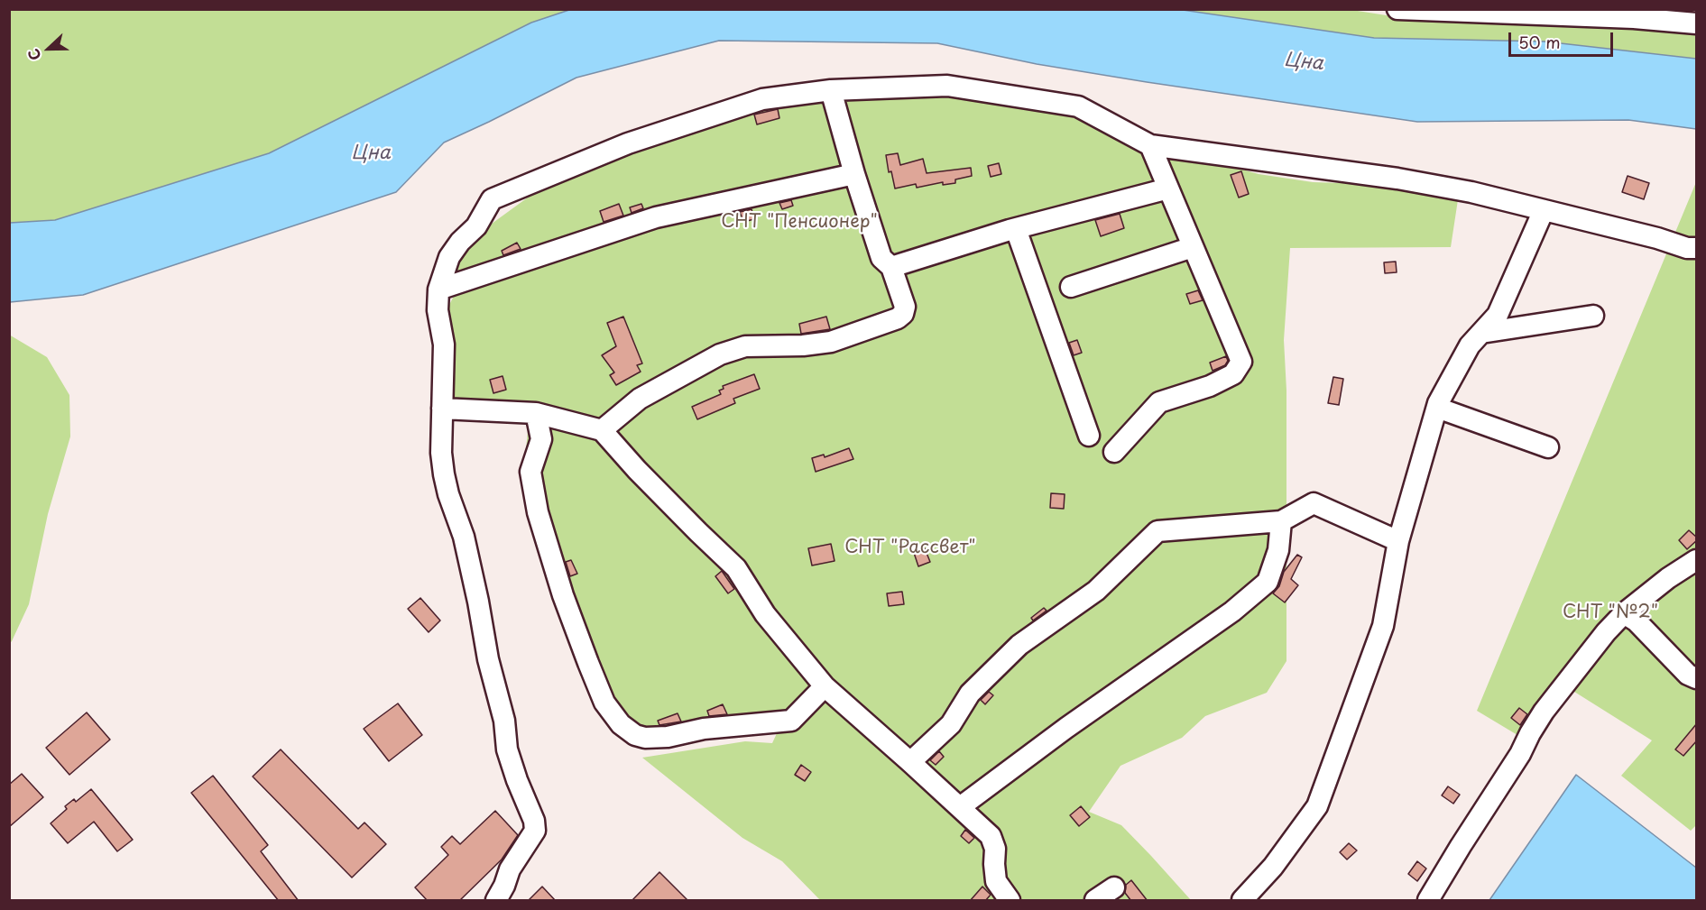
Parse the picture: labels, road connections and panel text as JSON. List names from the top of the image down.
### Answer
{
  "water": ["Цна"],
  "parks": ["СНТ \"Пенсионер\"", "СНТ \"Рассвет\"", "СНТ \"№2\""],
  "scale_bar": "50 m",
  "north": "left"
}
